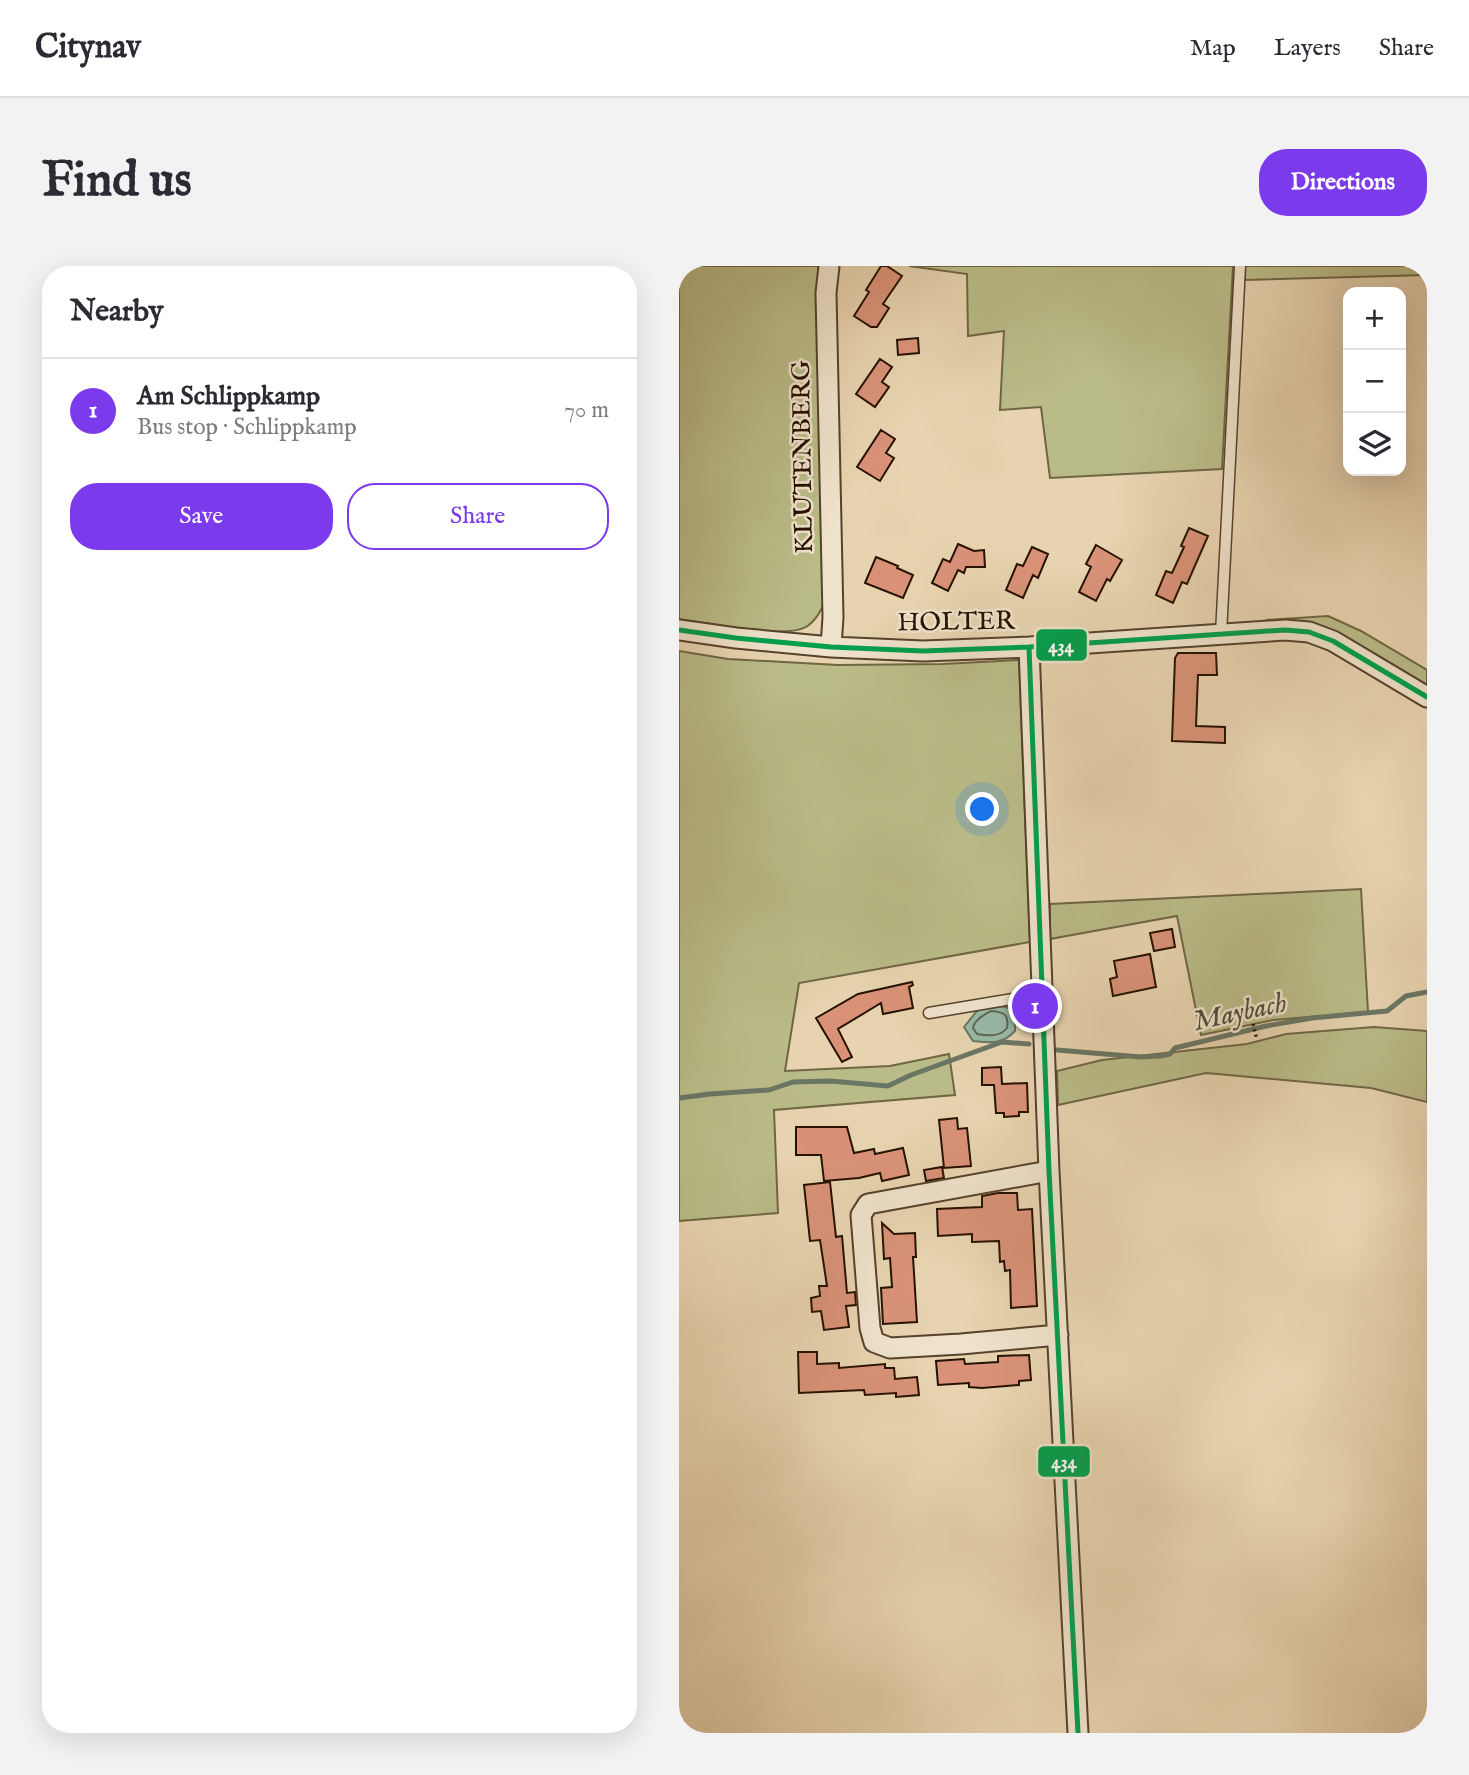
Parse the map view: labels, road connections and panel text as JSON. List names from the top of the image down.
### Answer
{
  "streets": {
    "street": ["KLUTENBERG", "HOLTER"]
  },
  "crossings": [
    ["KLUTENBERG", "HOLTER"]
  ],
  "water": ["Maybach"],
  "lines": ["transit line 434"],
  "page": {
    "header": "Citynav",
    "nav": ["Map", "Layers", "Share"],
    "buttons": [
      "Directions",
      ["Save", "Share"]
    ],
    "title": "Find us",
    "heading": "Nearby",
    "map_buttons": ["+", "−"],
    "list": [
      {
        "mark": "1",
        "name": "Am Schlippkamp",
        "note": "Bus stop · Schlippkamp",
        "value": "70 m"
      }
    ],
    "pins": "1"
  }
}
